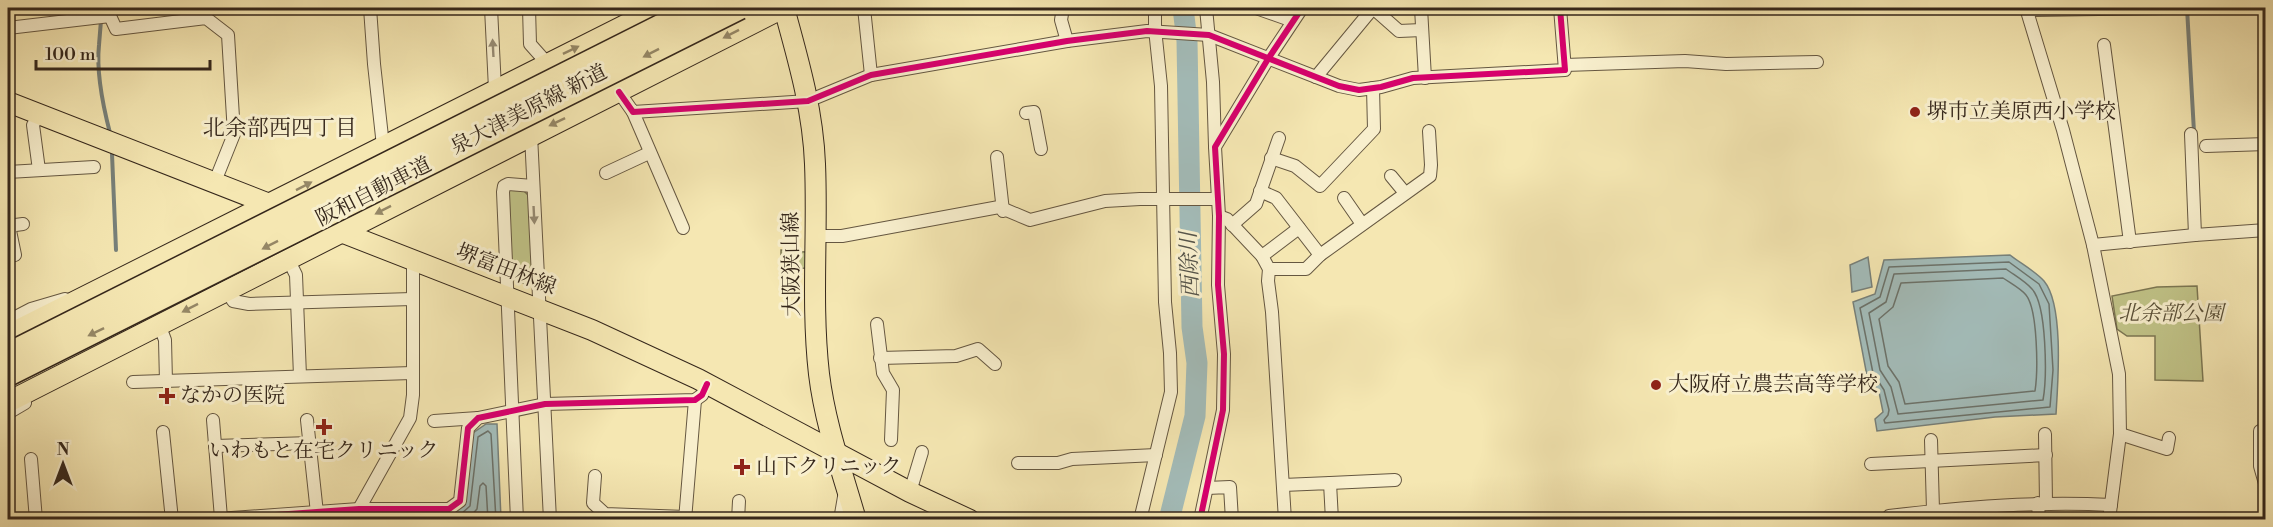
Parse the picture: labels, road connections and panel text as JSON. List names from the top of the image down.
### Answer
{
  "streets": {
    "highway": ["阪和自動車道"],
    "main road": ["泉大津美原線 新道", "大阪狭山線", "堺富田林線"]
  },
  "crossings": [
    ["泉大津美原線 新道", "大阪狭山線"],
    ["泉大津美原線 新道", "堺富田林線"],
    ["大阪狭山線", "堺富田林線"]
  ],
  "districts": ["北余部西四丁目"],
  "water": ["西除川"],
  "parks": ["北余部公園"],
  "places": {
    "other": ["堺市立美原西小学校", "大阪府立農芸高等学校"],
    "health": ["なかの医院", "いわもと在宅クリニック", "山下クリニック"]
  },
  "scale_bar": "100 m",
  "north": "top"
}
